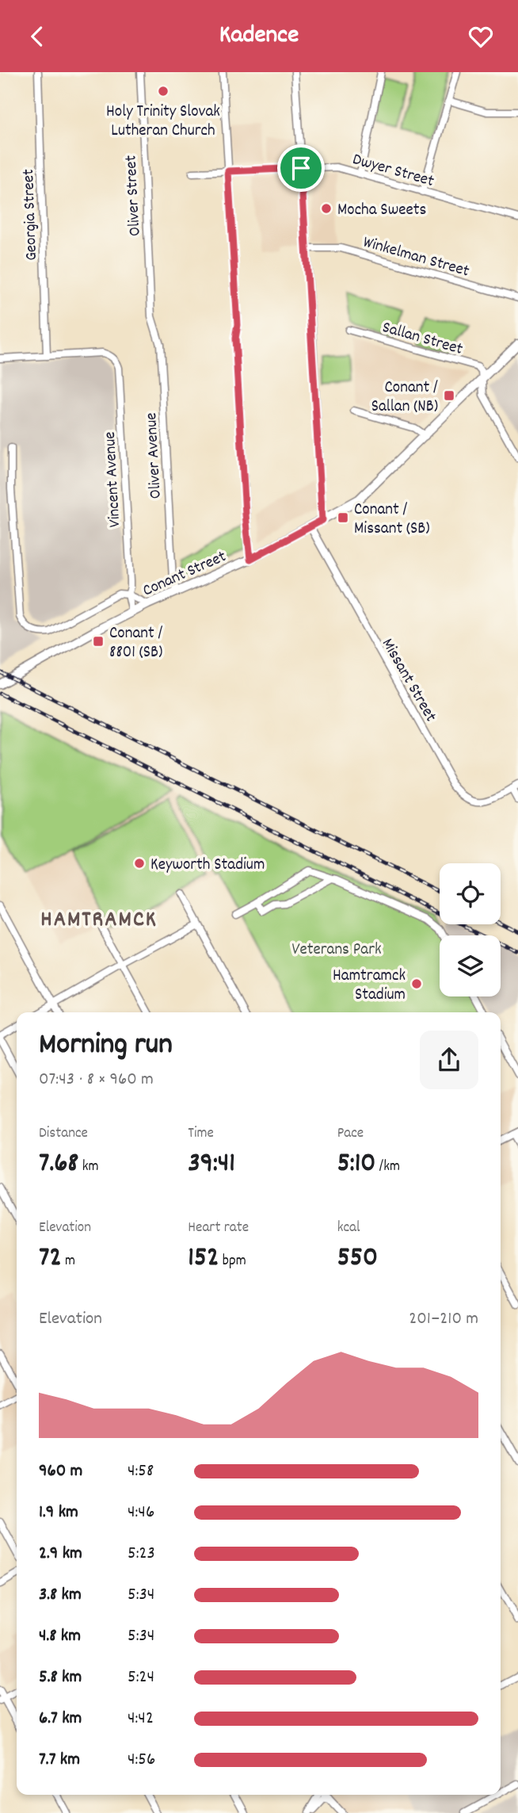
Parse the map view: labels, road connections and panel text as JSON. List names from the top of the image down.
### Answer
{
  "streets": {
    "main road": ["Conant Street"],
    "street": [
      "Dwyer Street",
      "Oliver Street",
      "Georgia Street",
      "Winkelman Street",
      "Sallan Street",
      "Oliver Avenue",
      "Vincent Avenue",
      "Missant Street"
    ]
  },
  "crossings": [
    ["Oliver Street", "Oliver Avenue"],
    ["Georgia Street", "Vincent Avenue"],
    ["Sallan Street", "Conant Street"],
    ["Oliver Avenue", "Conant Street"],
    ["Vincent Avenue", "Conant Street"],
    ["Conant Street", "Missant Street"]
  ],
  "districts": ["HAMTRAMCK"],
  "parks": ["Veterans Park"],
  "places": {
    "other": [
      "Holy Trinity Slovak Lutheran Church",
      "Mocha Sweets",
      "Keyworth Stadium",
      "Hamtramck Stadium"
    ],
    "transit": ["Conant / Sallan (NB)", "Conant / Missant (SB)", "Conant / 8801 (SB)"]
  },
  "page": {
    "header": "Kadence",
    "heading": ["Morning run", "07:43 · 8 × 960 m"],
    "stats": [
      ["Distance", "7.68 km"],
      ["Time", "39:41"],
      ["Pace", "5:10 /km"],
      ["Elevation", "72 m"],
      ["Heart rate", "152 bpm"],
      ["kcal", "550"]
    ],
    "chart": ["Elevation", "201–210 m"],
    "list": [
      {
        "name": "960 m",
        "note": "4:58"
      },
      {
        "name": "1.9 km",
        "note": "4:46"
      },
      {
        "name": "2.9 km",
        "note": "5:23"
      },
      {
        "name": "3.8 km",
        "note": "5:34"
      },
      {
        "name": "4.8 km",
        "note": "5:34"
      },
      {
        "name": "5.8 km",
        "note": "5:24"
      },
      {
        "name": "6.7 km",
        "note": "4:42"
      },
      {
        "name": "7.7 km",
        "note": "4:56"
      }
    ]
  }
}
